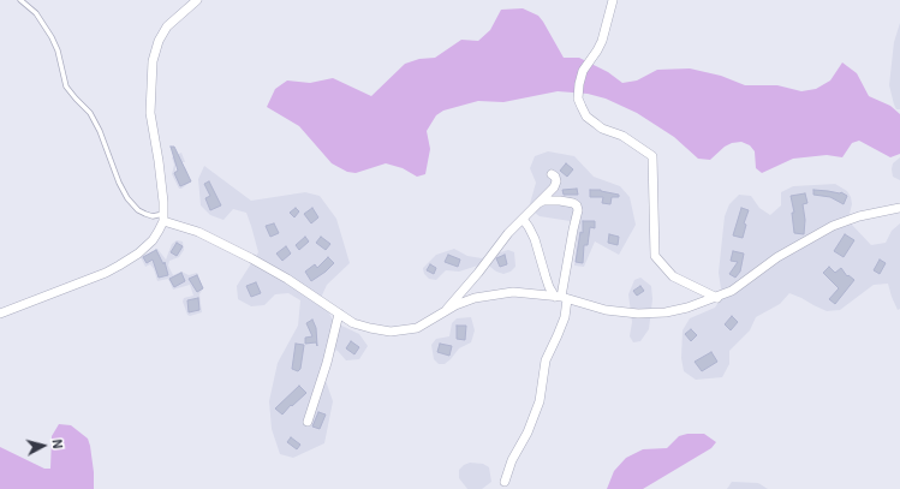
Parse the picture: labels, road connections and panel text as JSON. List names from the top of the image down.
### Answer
{
  "north": "right"
}
